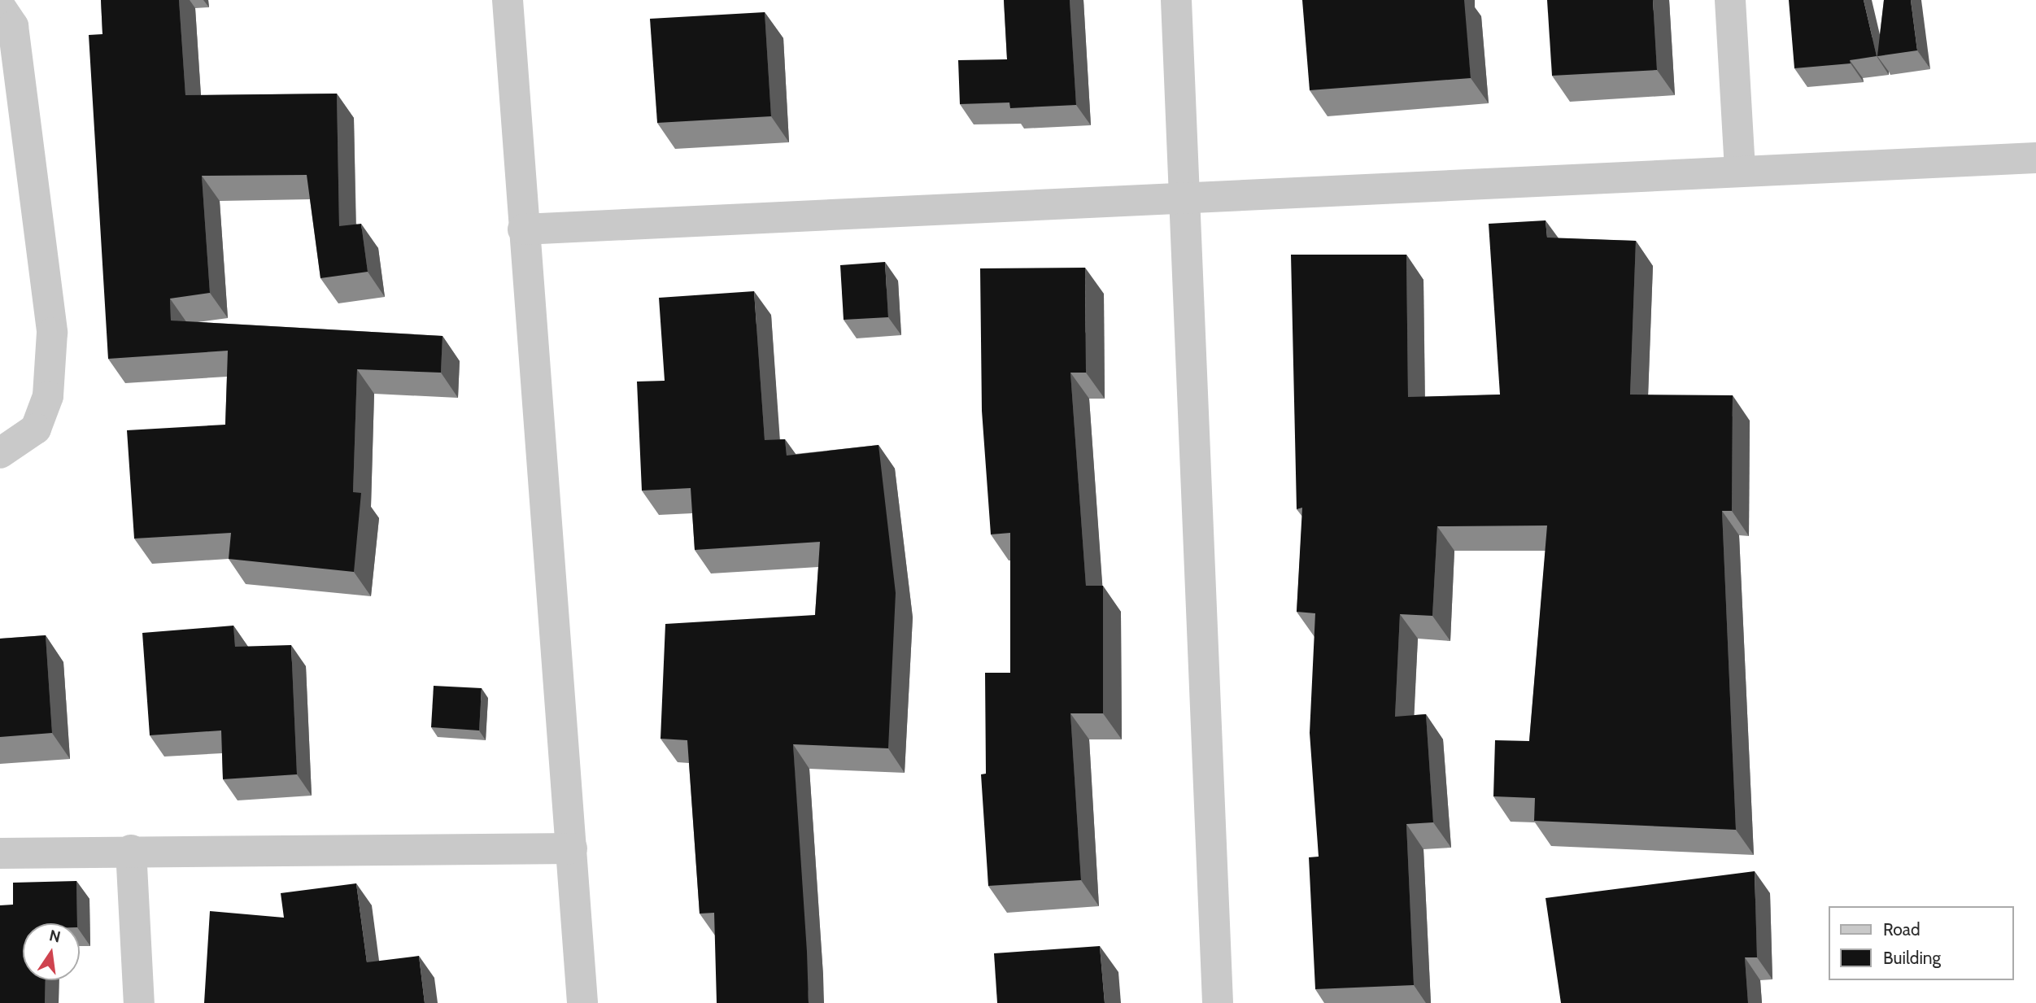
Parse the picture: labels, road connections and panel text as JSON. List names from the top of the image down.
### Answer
{
  "legend": ["Road", "Building"],
  "north": "top"
}
